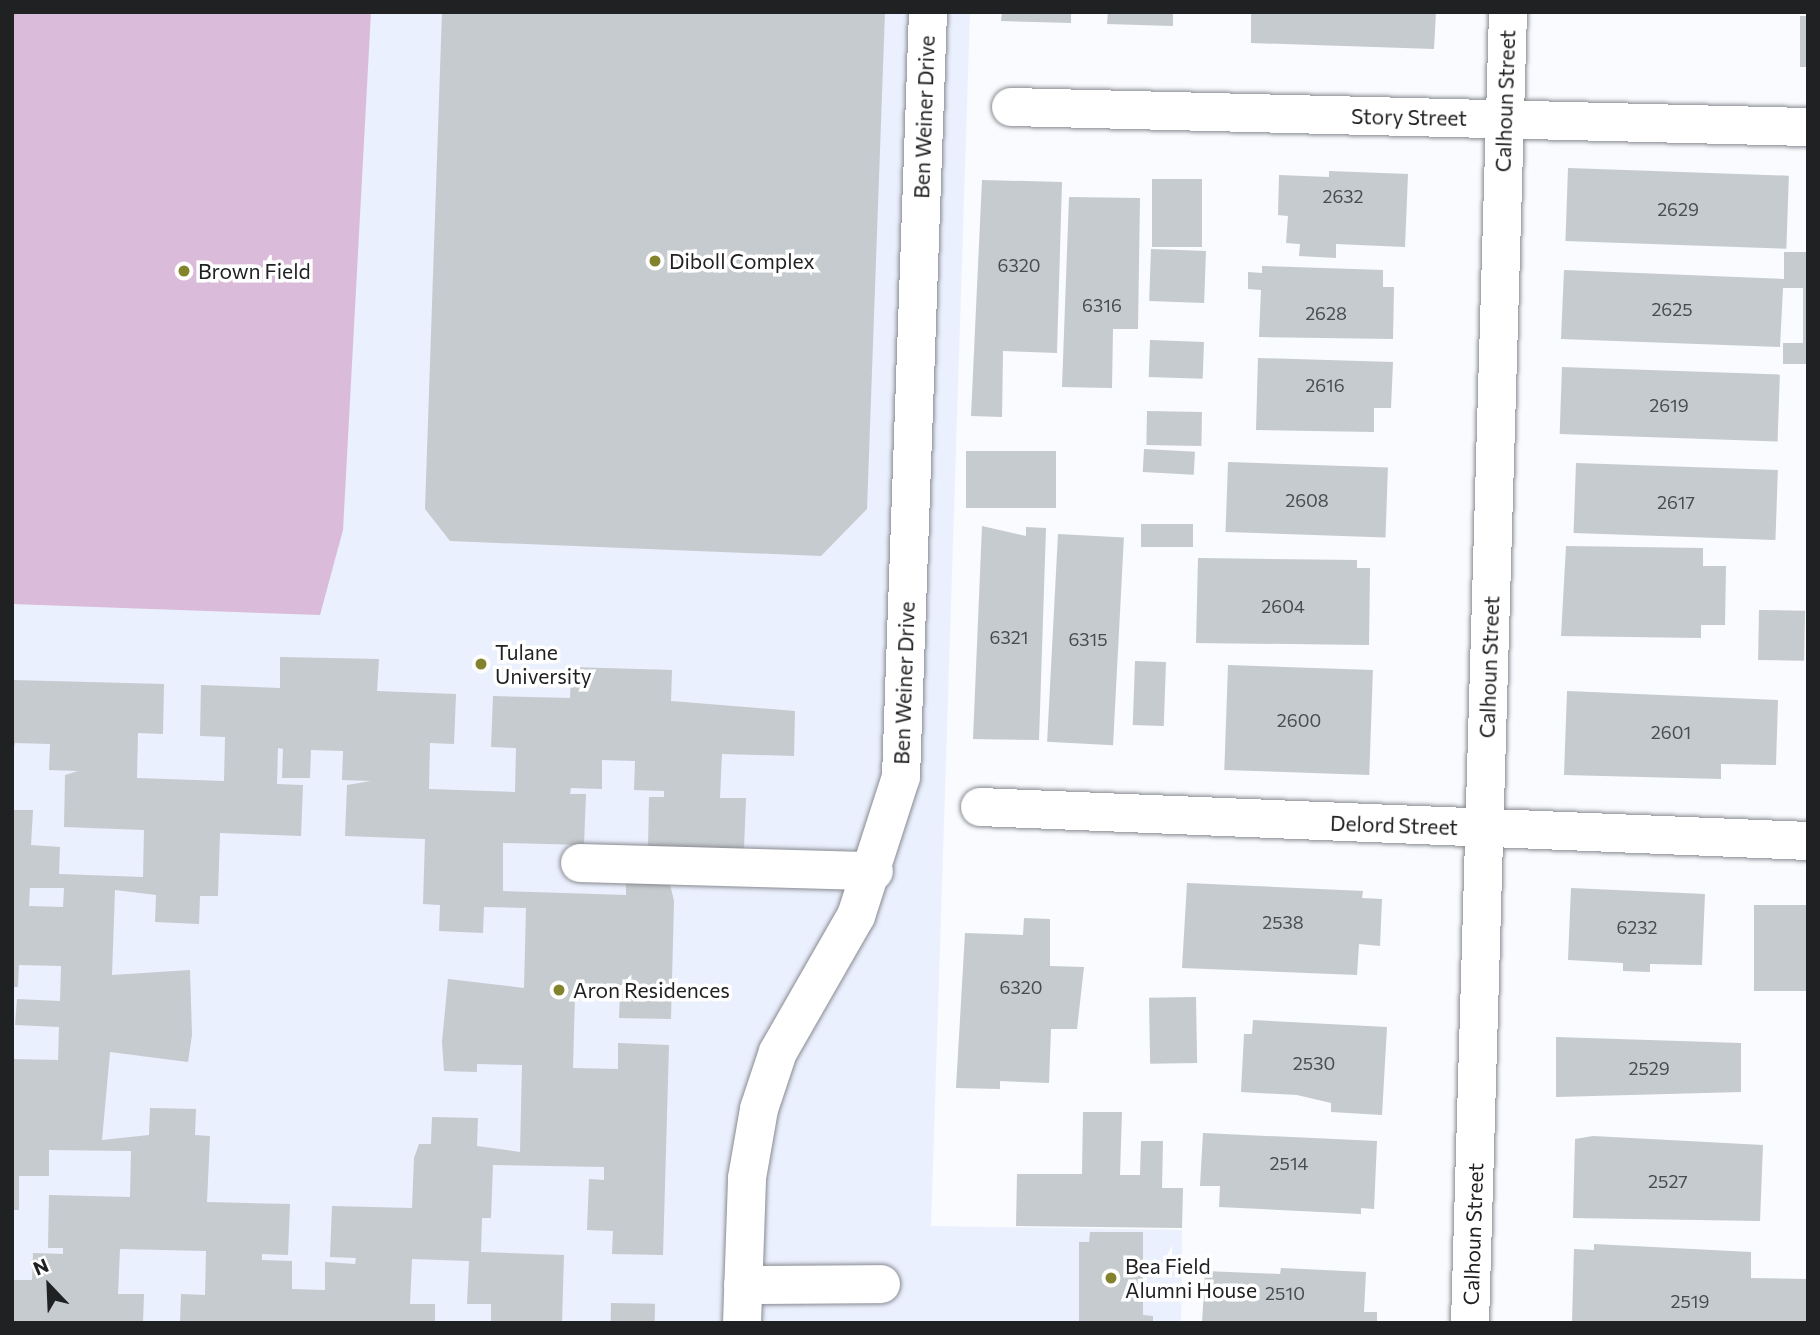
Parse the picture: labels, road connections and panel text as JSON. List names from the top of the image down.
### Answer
{
  "streets": {
    "street": [
      "Calhoun Street",
      "Ben Weiner Drive",
      "Story Street",
      "Delord Street"
    ]
  },
  "crossings": [
    ["Calhoun Street", "Story Street"],
    ["Calhoun Street", "Delord Street"]
  ],
  "places": [
    "Diboll Complex",
    "Brown Field",
    "Tulane University",
    "Aron Residences",
    "Bea Field Alumni House"
  ],
  "house_numbers": [
    "2632",
    "2629",
    "6320",
    "6316",
    "2625",
    "2628",
    "2616",
    "2619",
    "2608",
    "2617",
    "2604",
    "6321",
    "6315",
    "2600",
    "2601",
    "2538",
    "6232",
    "6320",
    "2530",
    "2529",
    "2514",
    "2527",
    "2510",
    "2519"
  ],
  "north": "top left"
}
